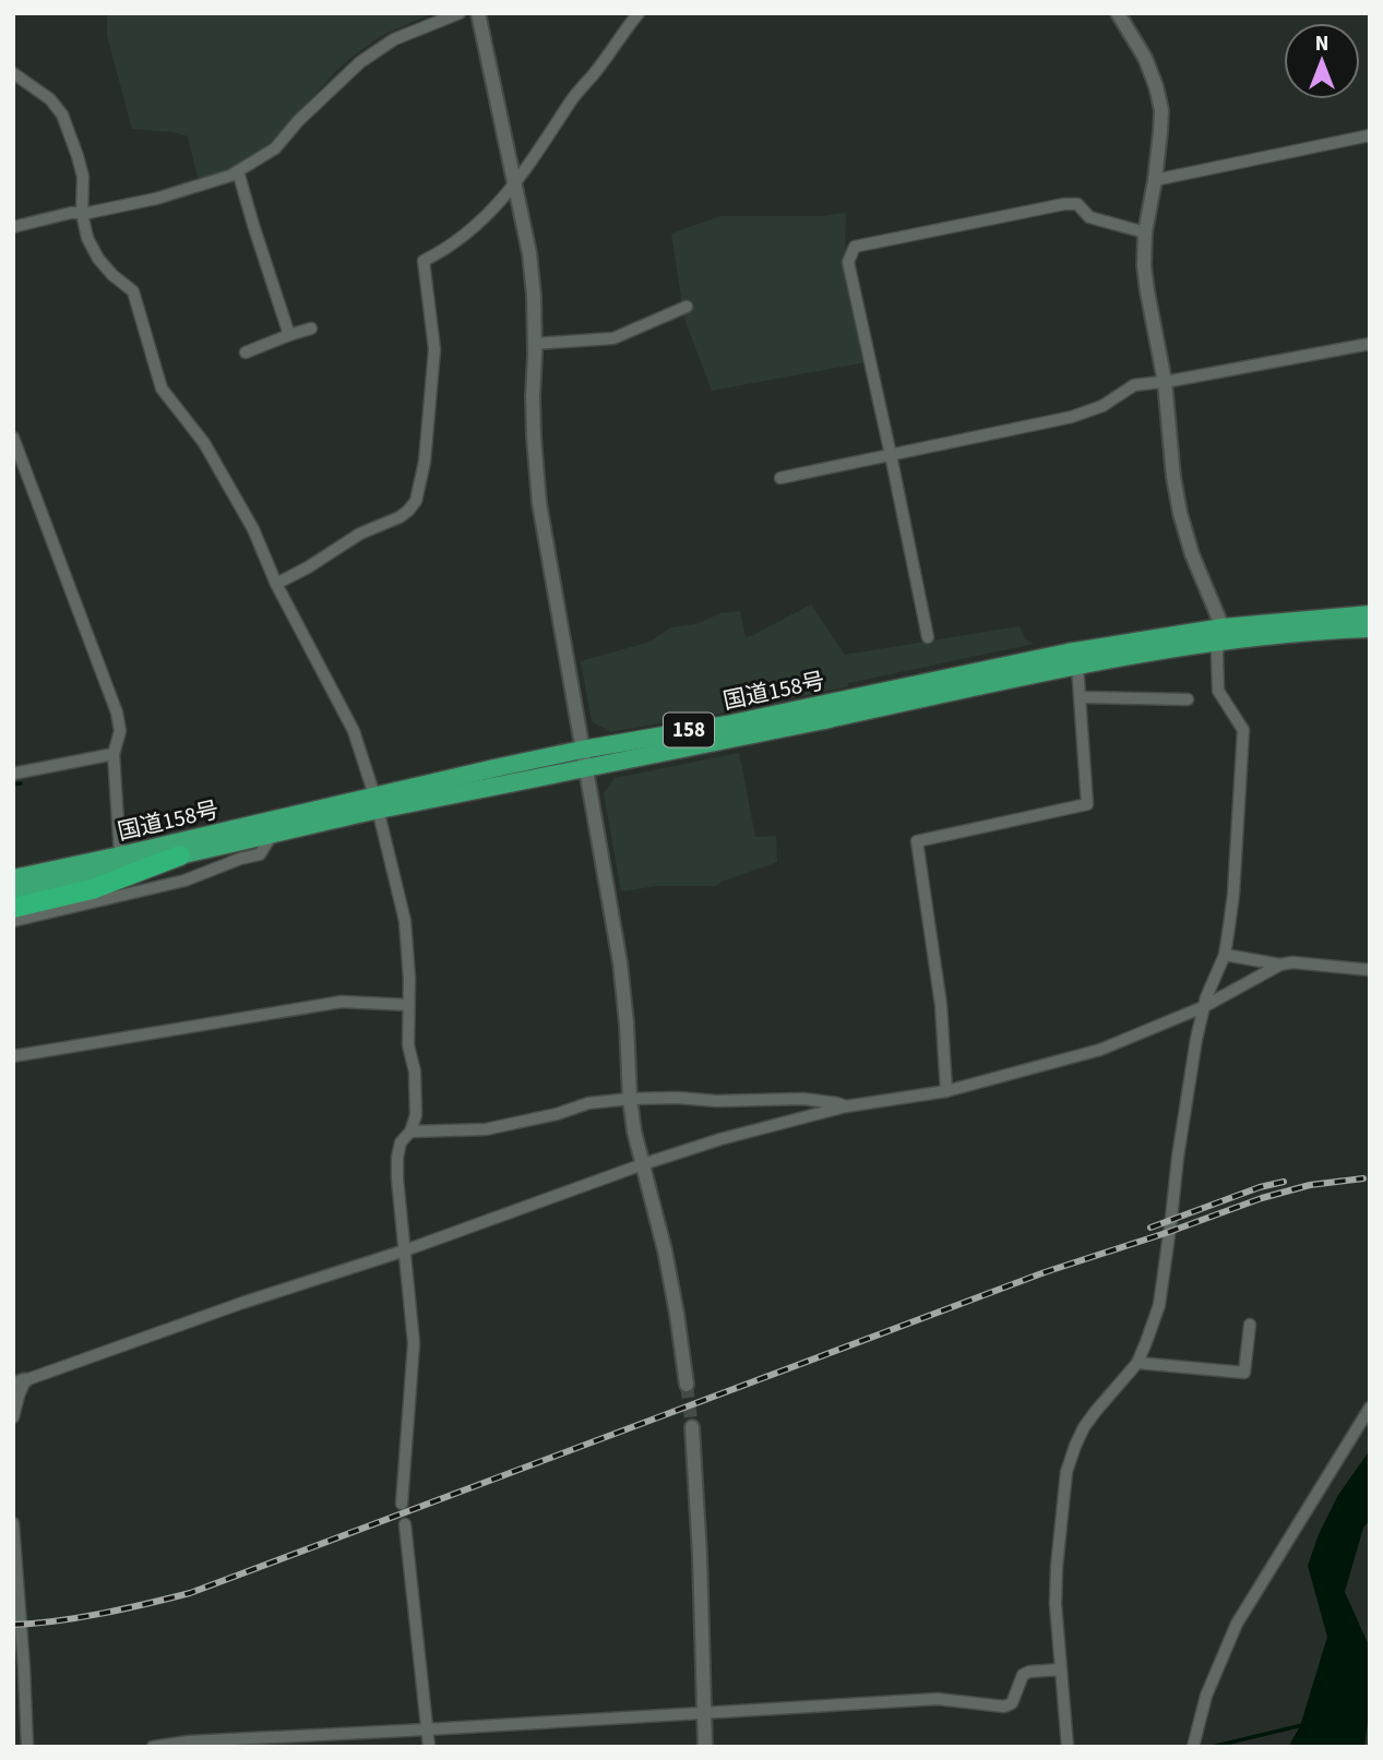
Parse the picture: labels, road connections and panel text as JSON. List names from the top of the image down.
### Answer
{
  "streets": {
    "highway": ["国道158号", "158"]
  },
  "north": "top"
}
